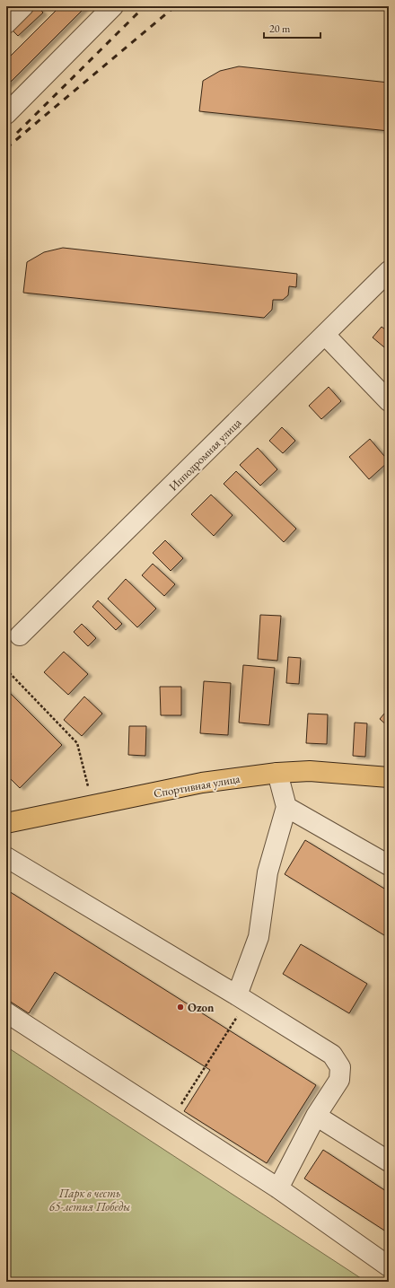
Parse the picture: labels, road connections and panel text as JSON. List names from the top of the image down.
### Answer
{
  "streets": {
    "main road": ["Спортивная улица"],
    "street": ["Ипподромная улица"]
  },
  "parks": ["Парк в честь 65-летия Победы"],
  "places": ["Ozon"],
  "scale_bar": "20 m"
}
